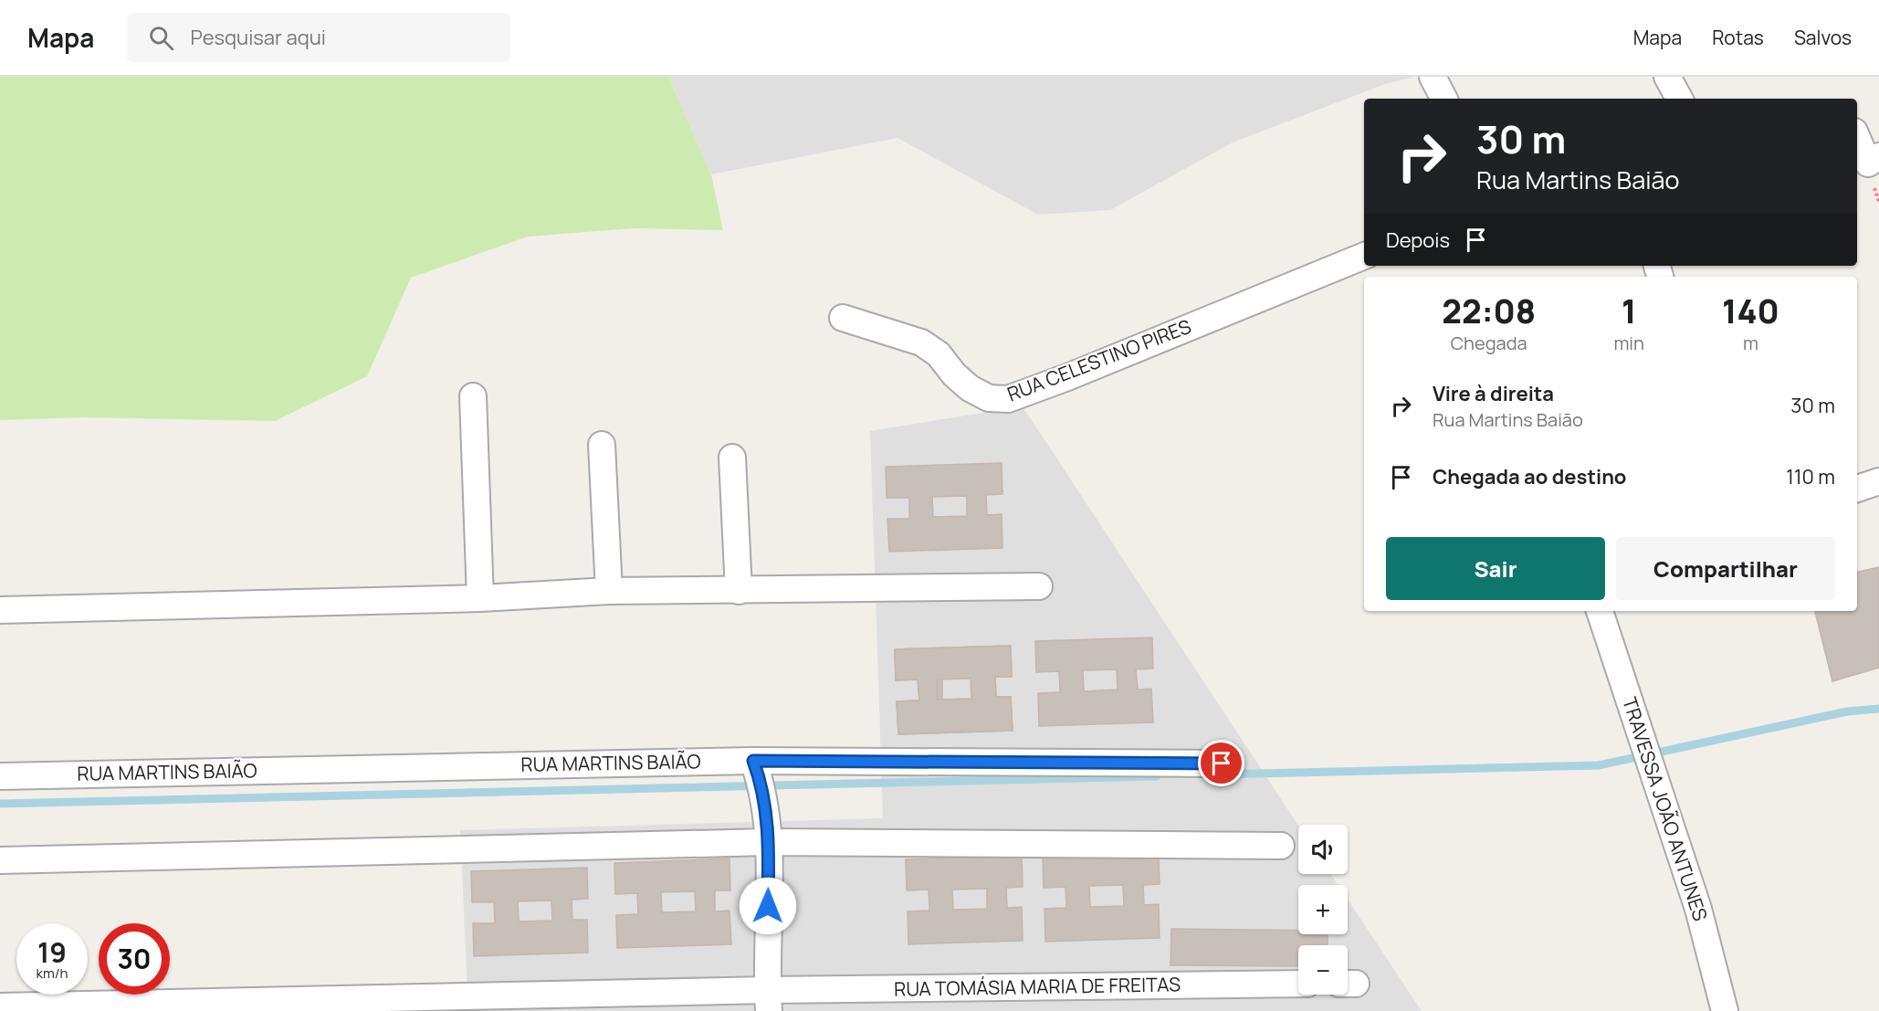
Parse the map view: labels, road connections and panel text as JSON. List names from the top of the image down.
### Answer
{
  "streets": {
    "street": [
      "RUA CELESTINO PIRES",
      "RUA MARTINS BAIÃO",
      "TRAVESSA JOÃO ANTUNES",
      "RUA TOMÁSIA MARIA DE FREITAS"
    ]
  },
  "page": {
    "header": "Mapa",
    "search": "Pesquisar aqui",
    "nav": ["Mapa", "Rotas", "Salvos"],
    "turn": ["30 m", "Rua Martins Baião"],
    "then": "Depois",
    "eta": [
      "22:08",
      "Chegada",
      "1",
      "min",
      "140",
      "m"
    ],
    "list": [
      {
        "name": "Vire à direita",
        "note": "Rua Martins Baião",
        "value": "30 m"
      },
      {
        "name": "Chegada ao destino",
        "value": "110 m"
      }
    ],
    "buttons": ["Sair", "Compartilhar"],
    "map_buttons": ["+", "−"],
    "speed": "19 km/h",
    "limit": "30"
  }
}
